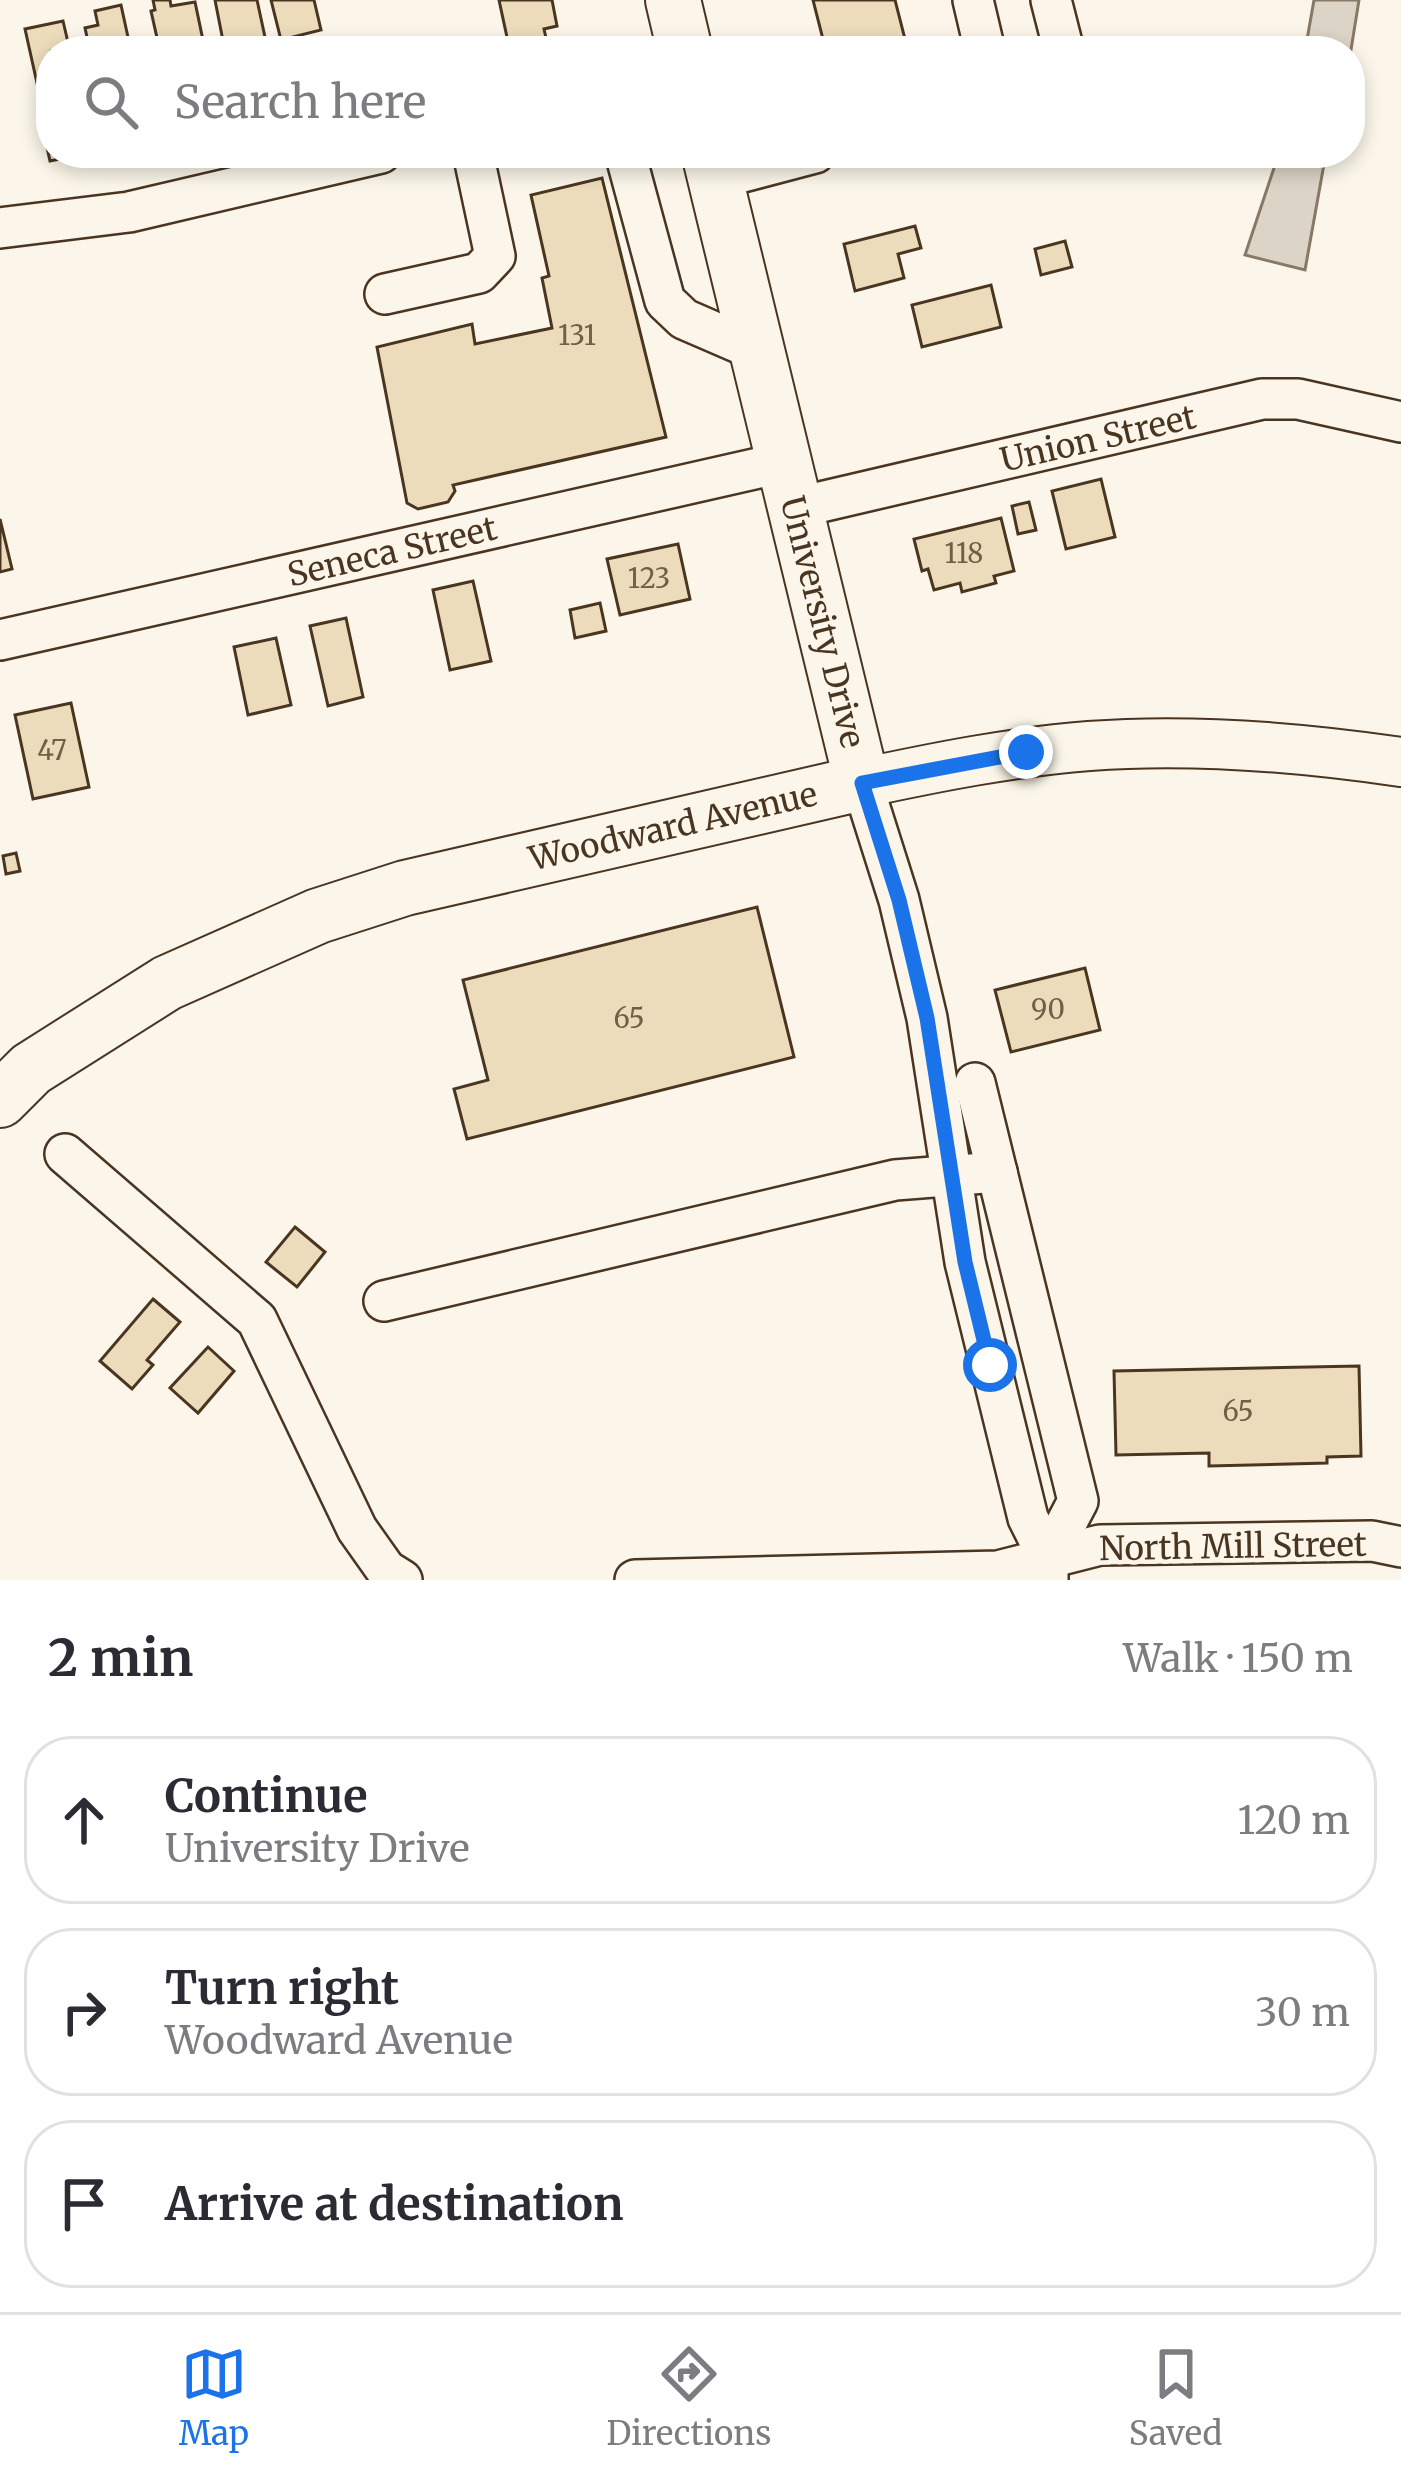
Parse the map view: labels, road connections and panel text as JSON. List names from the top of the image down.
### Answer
{
  "streets": {
    "highway": ["University Drive", "Woodward Avenue"],
    "street": ["Union Street", "Seneca Street", "North Mill Street"]
  },
  "crossings": [
    ["Union Street", "Seneca Street"],
    ["Union Street", "University Drive"],
    ["Seneca Street", "University Drive"],
    ["University Drive", "Woodward Avenue"],
    ["University Drive", "North Mill Street"]
  ],
  "house_numbers": [
    "131",
    "118",
    "123",
    "47",
    "90",
    "65",
    "65"
  ],
  "page": {
    "search": "Search here",
    "heading": ["2 min", "Walk · 150 m"],
    "list": [
      ["Continue", "University Drive", "120 m"],
      ["Turn right", "Woodward Avenue", "30 m"],
      "Arrive at destination"
    ],
    "nav": ["Map", "Directions", "Saved"]
  }
}
